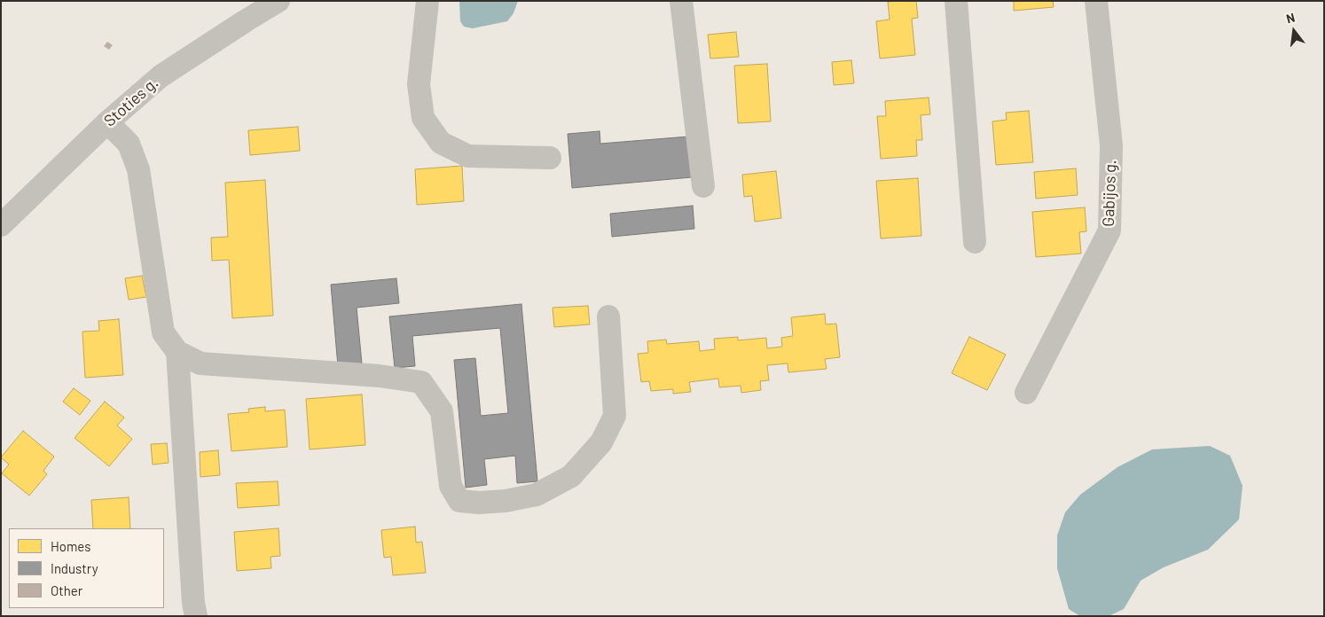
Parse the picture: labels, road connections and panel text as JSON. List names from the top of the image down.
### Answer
{
  "streets": {
    "street": ["Stoties g.", "Gabijos g."]
  },
  "legend": ["Homes", "Industry", "Other"],
  "north": "top"
}
